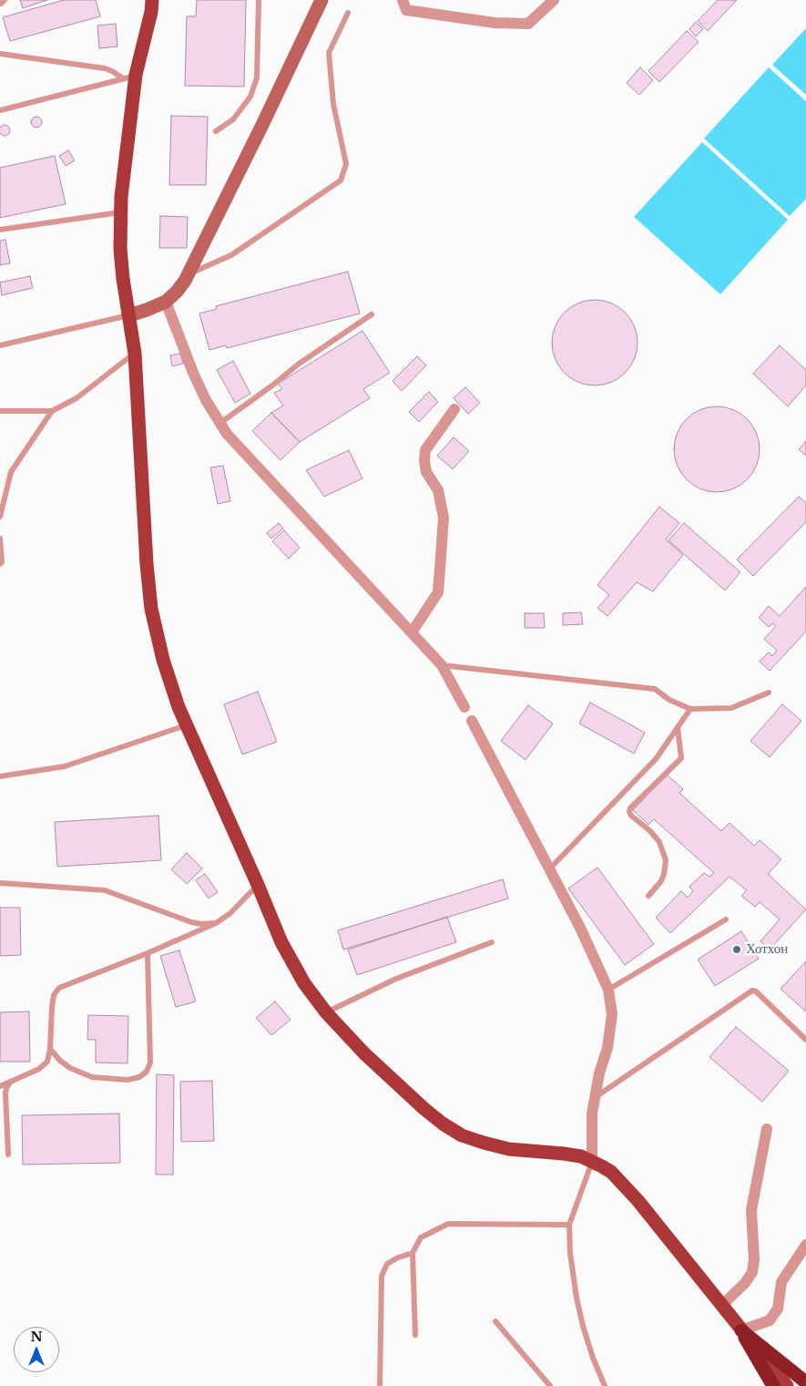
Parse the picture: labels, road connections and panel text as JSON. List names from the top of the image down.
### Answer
{
  "places": ["Хотхон"],
  "north": "top"
}
